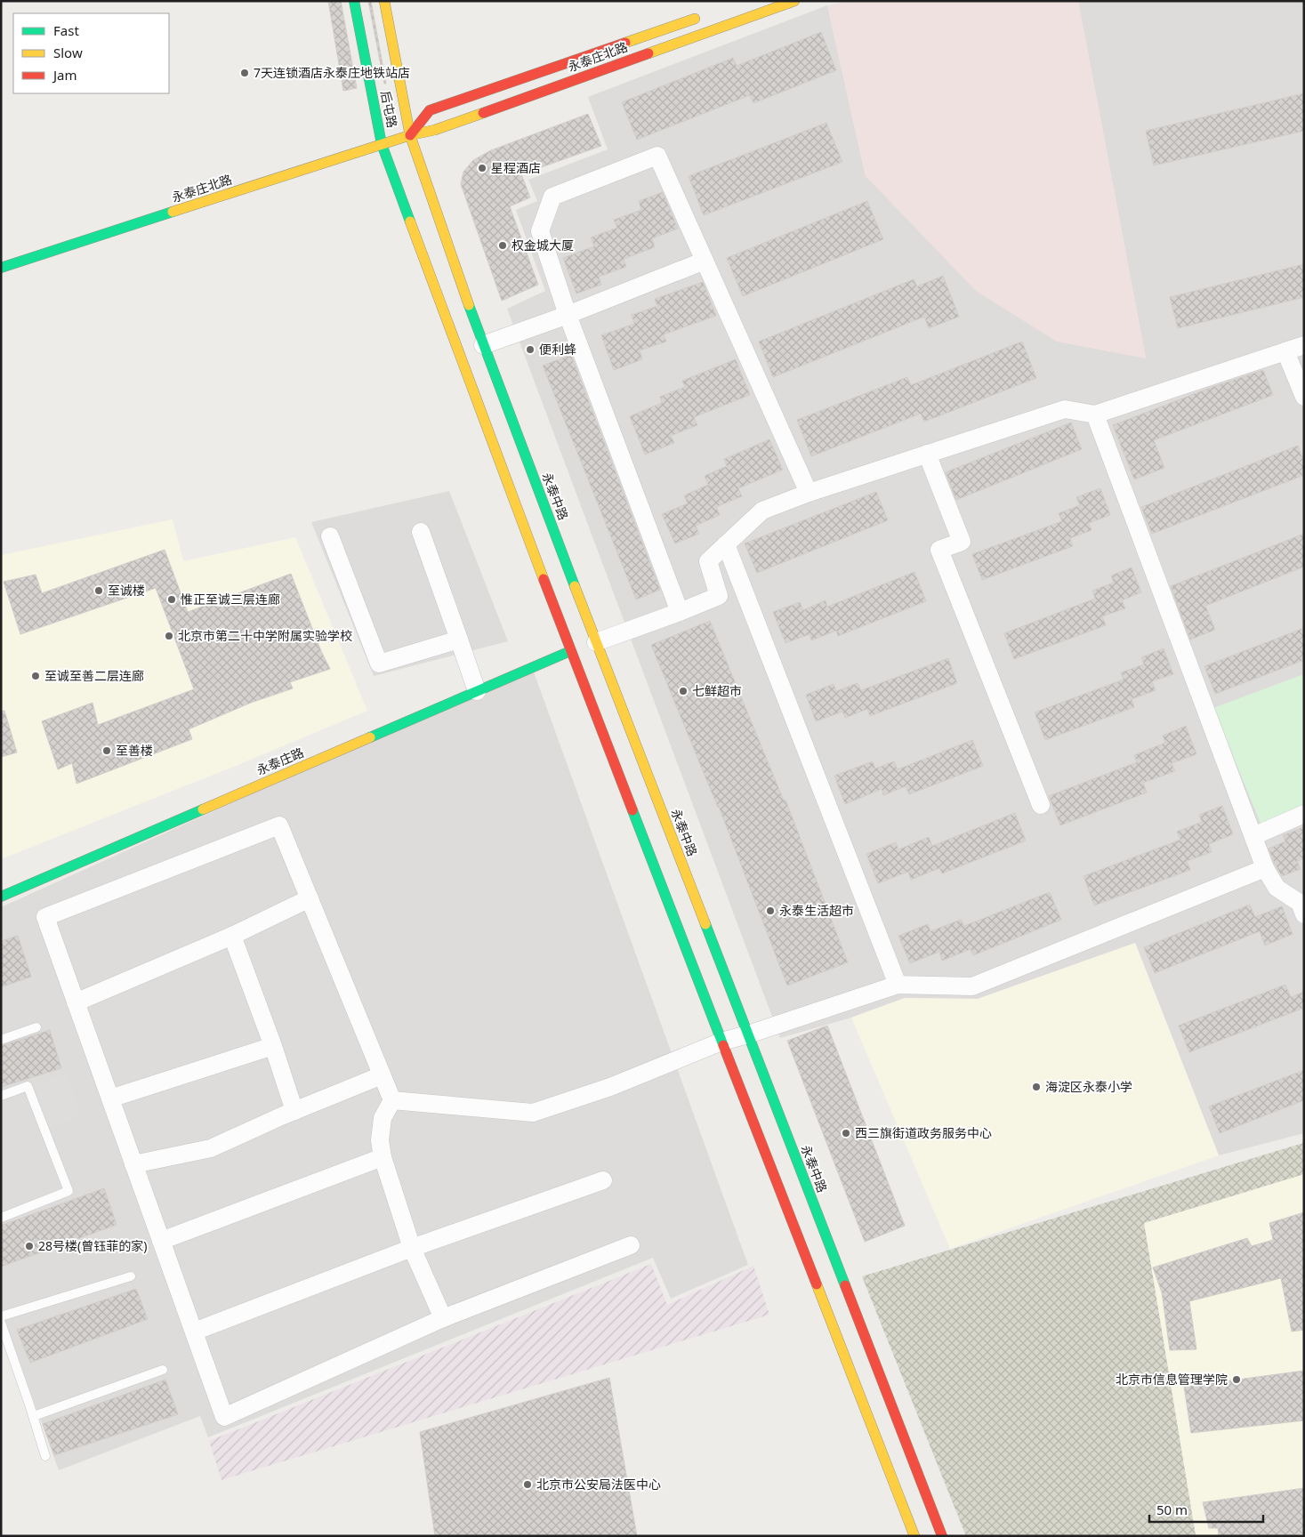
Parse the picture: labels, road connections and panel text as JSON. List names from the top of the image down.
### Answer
{
  "streets": {
    "main road": [
      "永泰庄北路",
      "后屯路",
      "永泰中路",
      "永泰庄路"
    ]
  },
  "crossings": [
    ["永泰庄北路", "后屯路"],
    ["永泰庄北路", "永泰中路"],
    ["后屯路", "永泰中路"]
  ],
  "places": [
    "7天连锁酒店永泰庄地铁站店",
    "星程酒店",
    "权金城大厦",
    "便利蜂",
    "至诚楼",
    "惟正至诚三层连廊",
    "北京市第二十中学附属实验学校",
    "至诚至善二层连廊",
    "七鲜超市",
    "至善楼",
    "永泰生活超市",
    "海淀区永泰小学",
    "西三旗街道政务服务中心",
    "28号楼(曾钰菲的家)",
    "北京市信息管理学院",
    "北京市公安局法医中心"
  ],
  "legend": ["Fast", "Slow", "Jam"],
  "scale_bar": "50 m"
}
